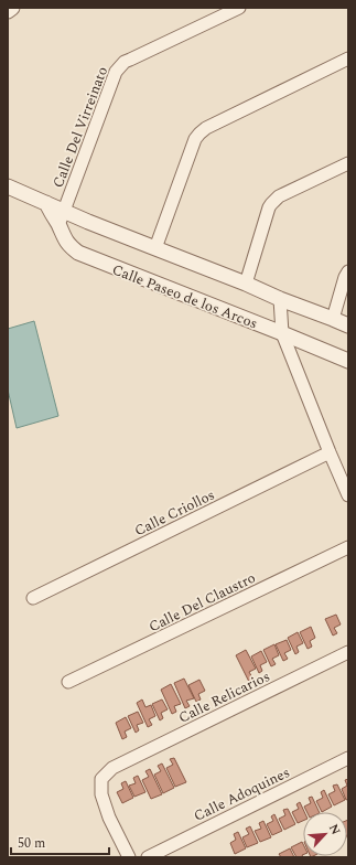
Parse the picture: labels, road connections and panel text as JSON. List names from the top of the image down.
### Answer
{
  "streets": {
    "street": [
      "Calle Del Virreinato",
      "Calle Paseo de los Arcos",
      "Calle Criollos",
      "Calle Del Claustro",
      "Calle Relicarios",
      "Calle Adoquines"
    ]
  },
  "crossings": [
    ["Calle Del Virreinato", "Calle Paseo de los Arcos"]
  ],
  "scale_bar": "50 m",
  "north": "top right"
}
